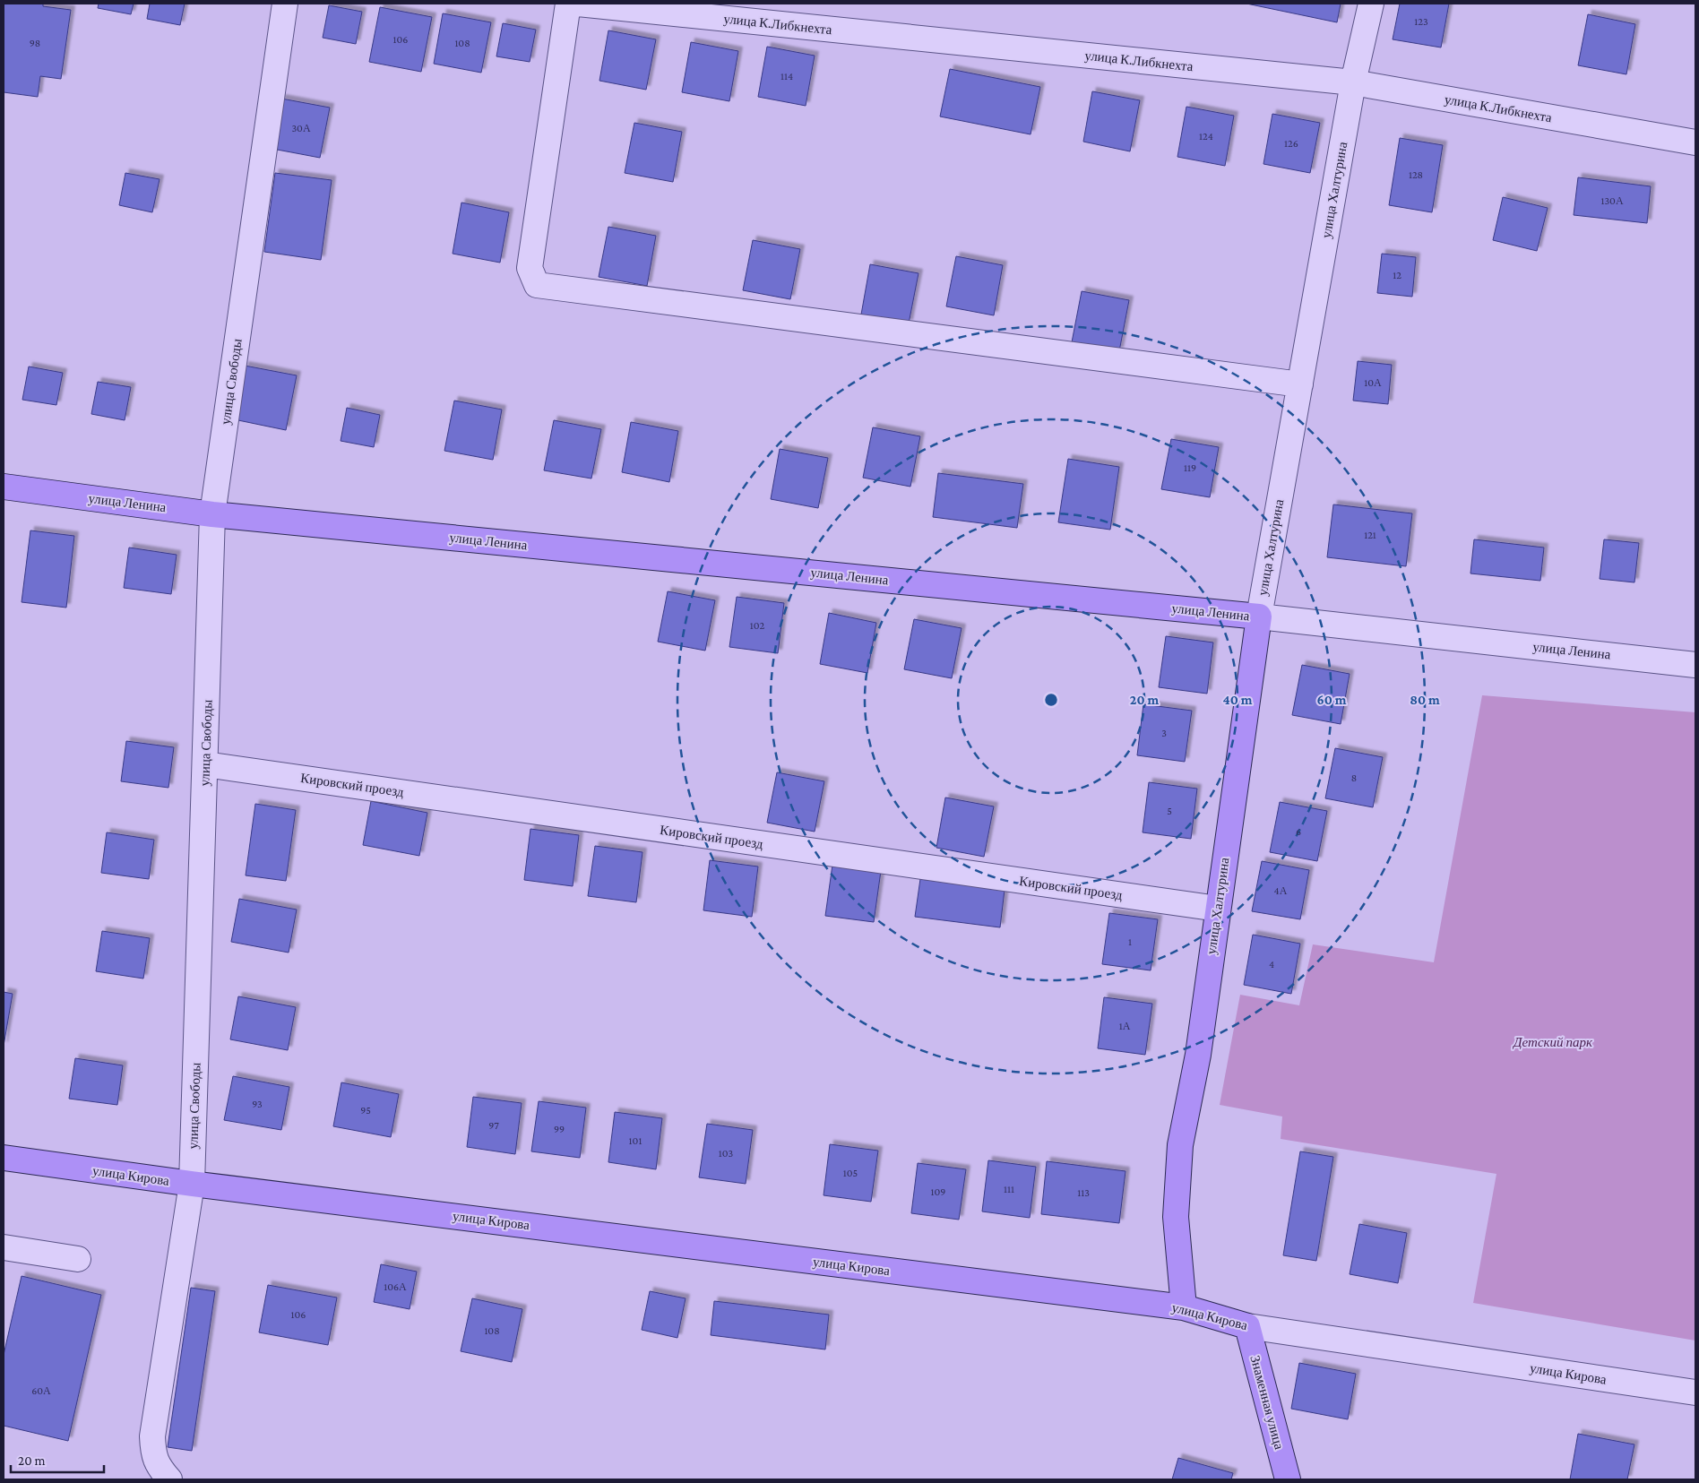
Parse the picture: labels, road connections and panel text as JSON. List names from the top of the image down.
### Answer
{
  "streets": {
    "main road": [
      "улица Халтурина",
      "улица Ленина",
      "улица Кирова",
      "Знаменная улица"
    ],
    "street": ["улица К.Либкнехта", "улица Свободы", "Кировский проезд"]
  },
  "crossings": [
    ["улица К.Либкнехта", "улица Халтурина"],
    ["улица Халтурина", "улица Ленина"],
    ["улица Халтурина", "Кировский проезд"],
    ["улица Халтурина", "улица Кирова"],
    ["улица Свободы", "улица Ленина"],
    ["улица Свободы", "Кировский проезд"],
    ["улица Свободы", "улица Кирова"],
    ["улица Кирова", "Знаменная улица"]
  ],
  "parks": ["Детский парк"],
  "house_numbers": [
    "123",
    "106",
    "98",
    "108",
    "114",
    "30А",
    "124",
    "126",
    "128",
    "130А",
    "12",
    "10А",
    "119",
    "121",
    "102",
    "3",
    "8",
    "5",
    "6",
    "4А",
    "1",
    "4",
    "1А",
    "93",
    "95",
    "97",
    "99",
    "101",
    "103",
    "105",
    "111",
    "109",
    "113",
    "106А",
    "106",
    "108",
    "60А"
  ],
  "scale_bar": "20 m",
  "rings": [
    "20 m",
    "40 m",
    "60 m",
    "80 m"
  ]
}
